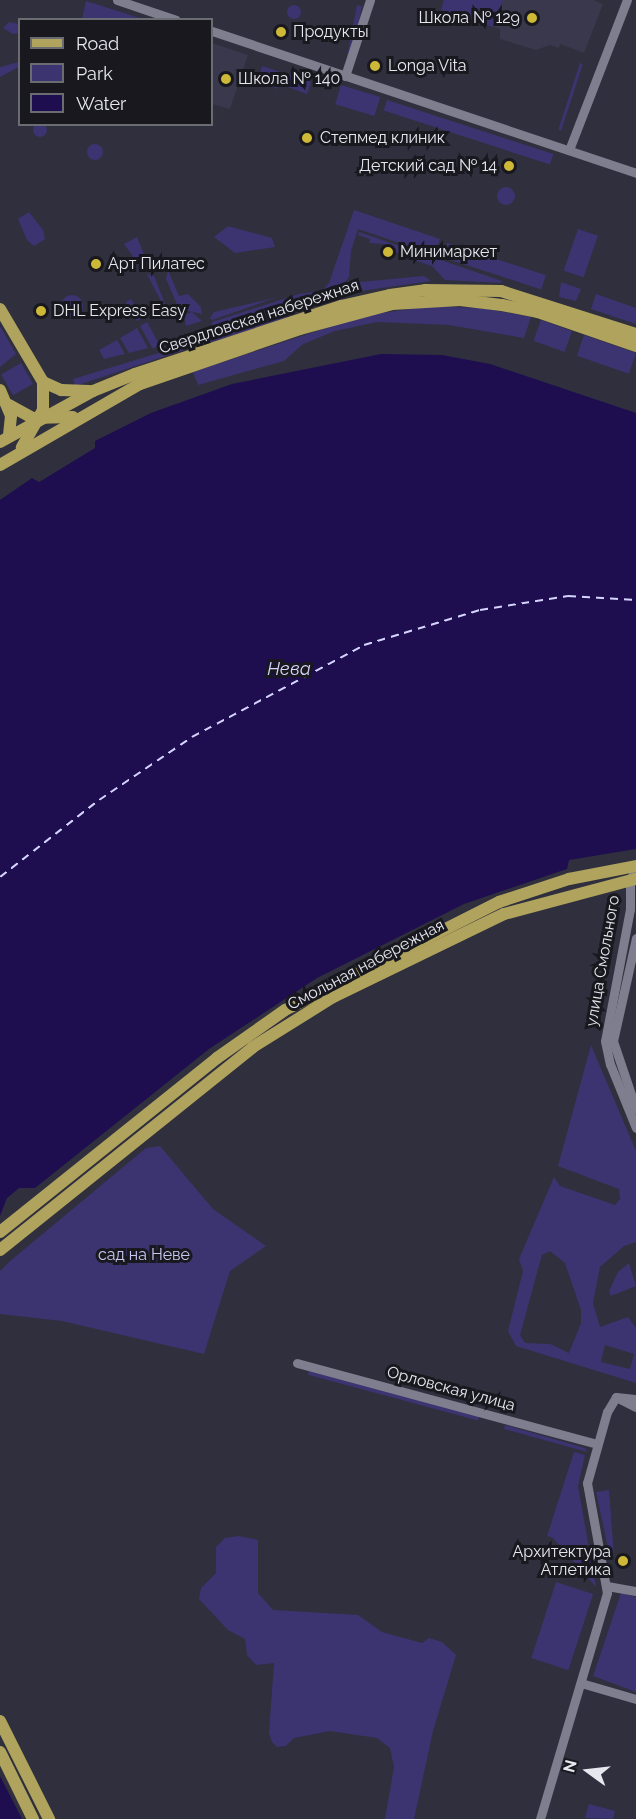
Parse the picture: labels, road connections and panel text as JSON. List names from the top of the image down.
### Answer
{
  "streets": {
    "main road": ["Свердловская набережная", "Смольная набережная"],
    "street": ["улица Смольного", "Орловская улица"]
  },
  "crossings": [
    ["улица Смольного", "Смольная набережная"]
  ],
  "water": ["Нева"],
  "parks": ["сад на Неве"],
  "places": [
    "Школа № 129",
    "Продукты",
    "Longa Vita",
    "Школа № 140",
    "Степмед клиник",
    "Детский сад № 14",
    "Минимаркет",
    "Арт Пилатес",
    "DHL Express Easy",
    "Архитектура Атлетика"
  ],
  "legend": ["Road", "Park", "Water"],
  "north": "left"
}
